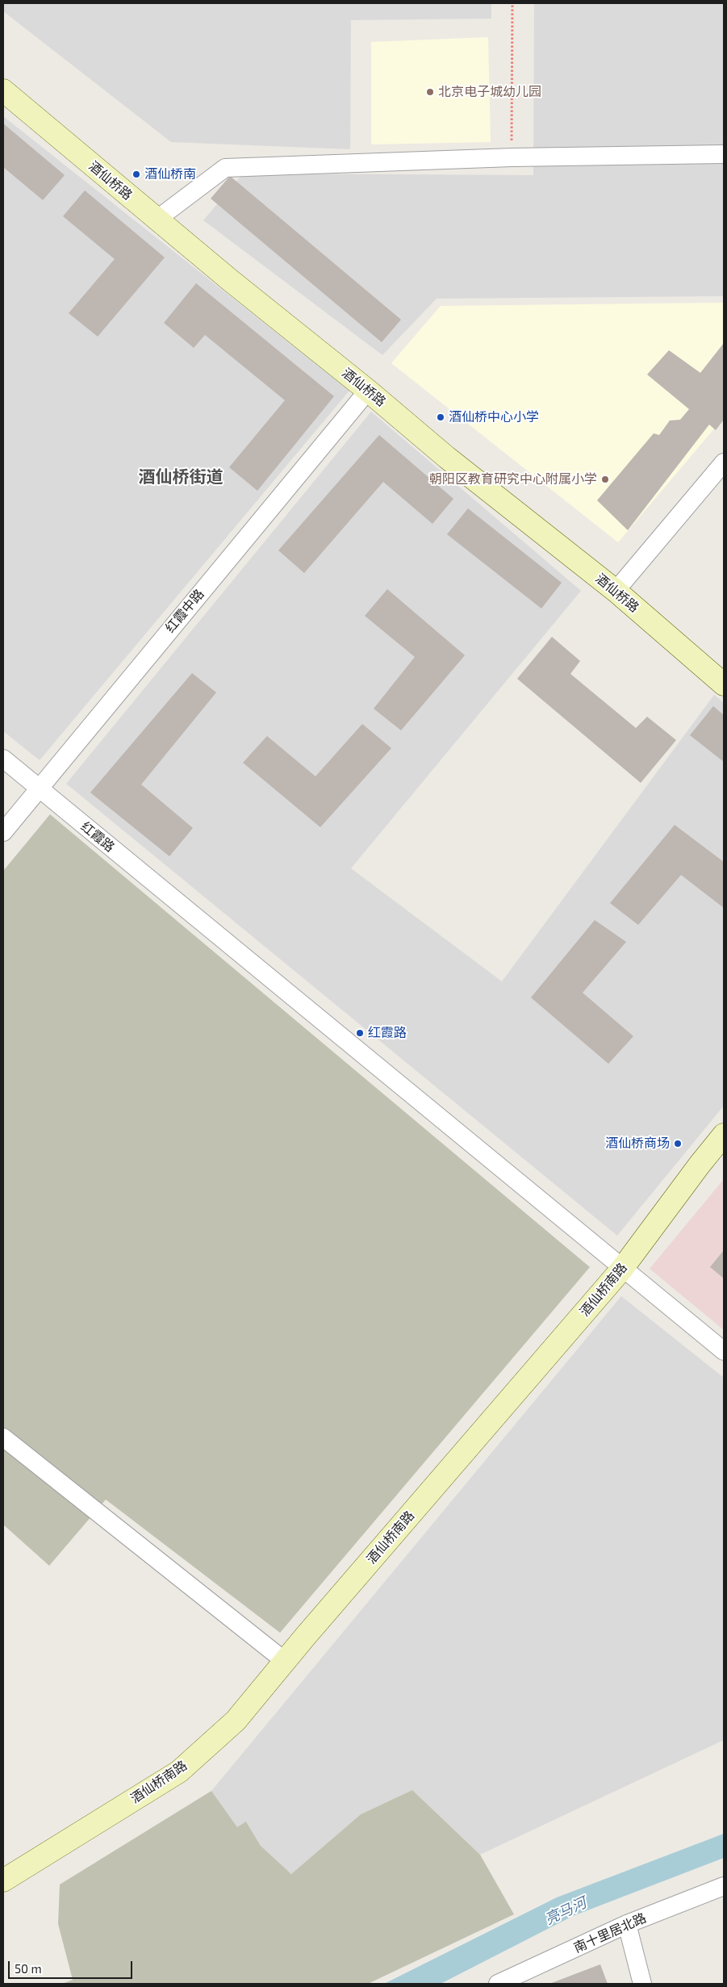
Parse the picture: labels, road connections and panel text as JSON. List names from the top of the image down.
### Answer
{
  "streets": {
    "street": [
      "酒仙桥路",
      "红霞中路",
      "红霞路",
      "酒仙桥南路",
      "南十里居北路"
    ]
  },
  "crossings": [
    ["酒仙桥路", "红霞中路"],
    ["红霞中路", "红霞路"],
    ["红霞路", "酒仙桥南路"]
  ],
  "districts": ["酒仙桥街道"],
  "water": ["亮马河"],
  "places": [
    "北京电子城幼儿园",
    "酒仙桥南",
    "酒仙桥中心小学",
    "朝阳区教育研究中心附属小学",
    "红霞路",
    "酒仙桥商场"
  ],
  "scale_bar": "50 m"
}
